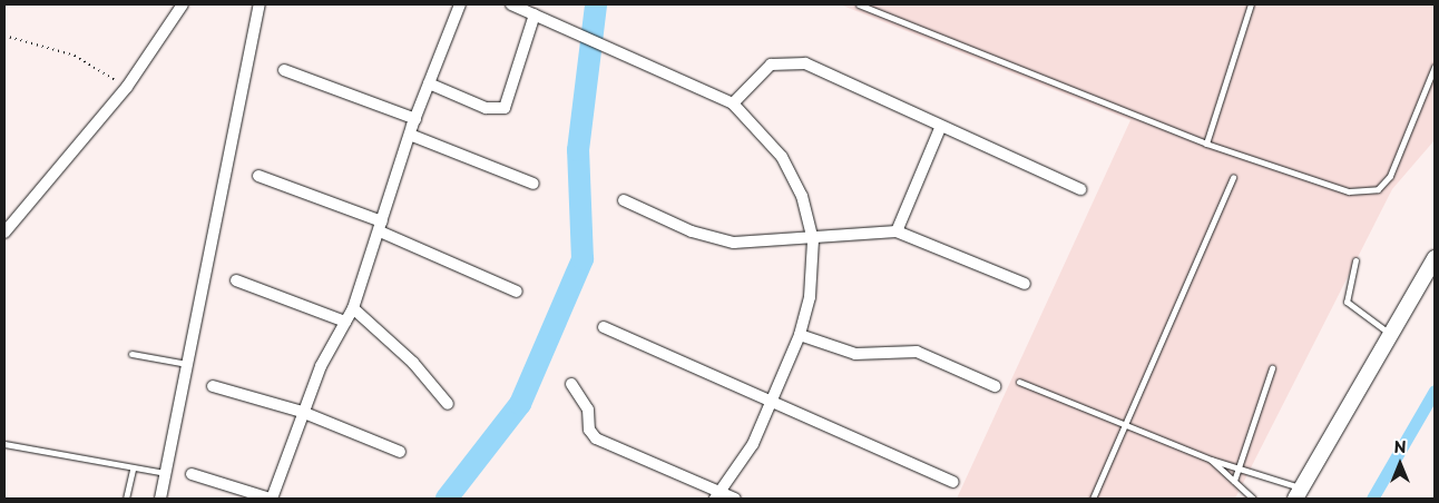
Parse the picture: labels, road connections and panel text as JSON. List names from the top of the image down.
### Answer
{
  "north": "top"
}
